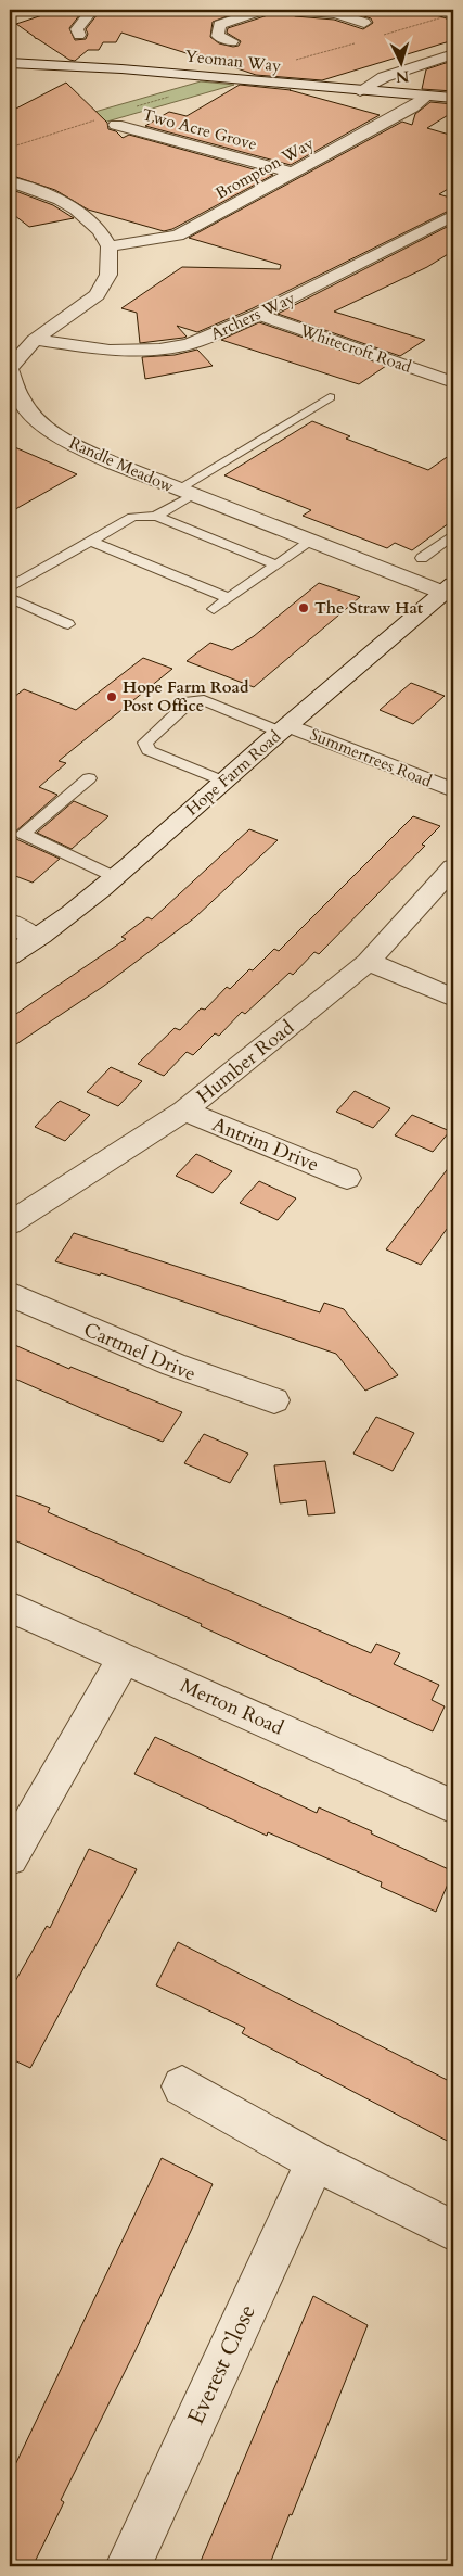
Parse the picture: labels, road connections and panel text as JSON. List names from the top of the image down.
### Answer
{
  "streets": {
    "street": [
      "Yeoman Way",
      "Two Acre Grove",
      "Brompton Way",
      "Archers Way",
      "Whitecroft Road",
      "Randle Meadow",
      "Summertrees Road",
      "Hope Farm Road",
      "Humber Road",
      "Antrim Drive",
      "Cartmel Drive",
      "Merton Road",
      "Everest Close"
    ]
  },
  "crossings": [
    ["Yeoman Way", "Brompton Way"],
    ["Two Acre Grove", "Brompton Way"],
    ["Brompton Way", "Randle Meadow"],
    ["Archers Way", "Whitecroft Road"],
    ["Archers Way", "Randle Meadow"],
    ["Randle Meadow", "Hope Farm Road"],
    ["Summertrees Road", "Hope Farm Road"],
    ["Humber Road", "Antrim Drive"]
  ],
  "places": ["The Straw Hat", "Hope Farm Road Post Office"],
  "north": "bottom"
}
